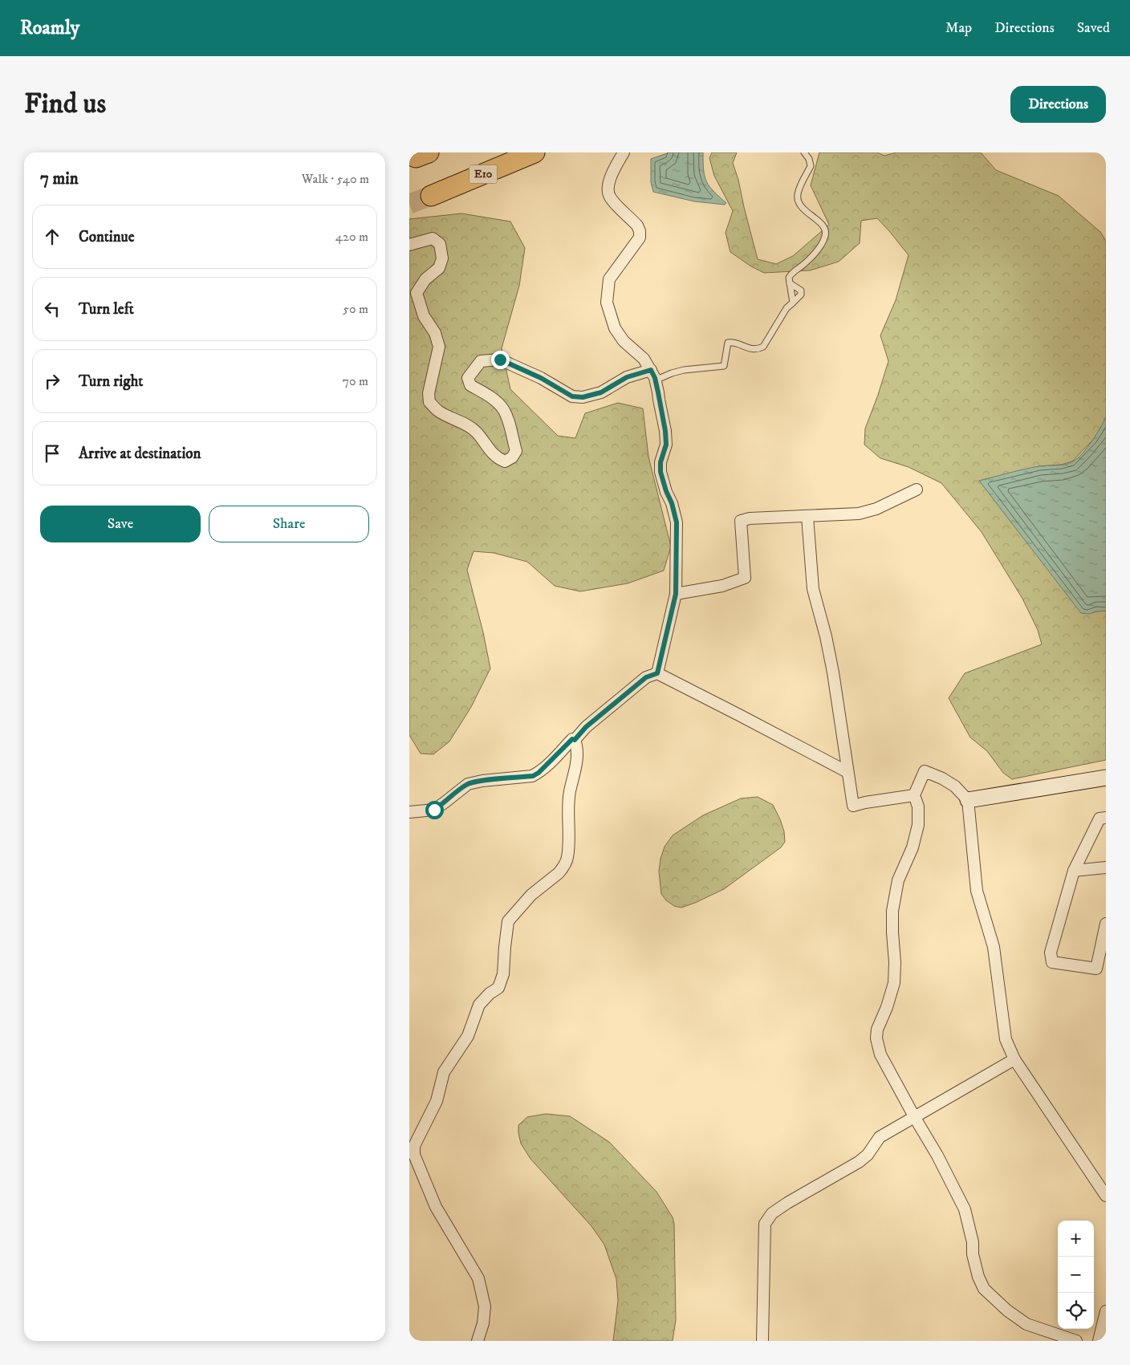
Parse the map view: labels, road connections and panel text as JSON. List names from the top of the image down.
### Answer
{
  "streets": {
    "highway": ["E10"]
  },
  "page": {
    "header": "Roamly",
    "nav": ["Map", "Directions", "Saved"],
    "buttons": [
      "Directions",
      ["Save", "Share"]
    ],
    "title": "Find us",
    "heading": ["7 min", "Walk · 540 m"],
    "list": [
      ["Continue", "420 m"],
      ["Turn left", "50 m"],
      ["Turn right", "70 m"],
      "Arrive at destination"
    ],
    "map_buttons": ["+", "−"]
  }
}
